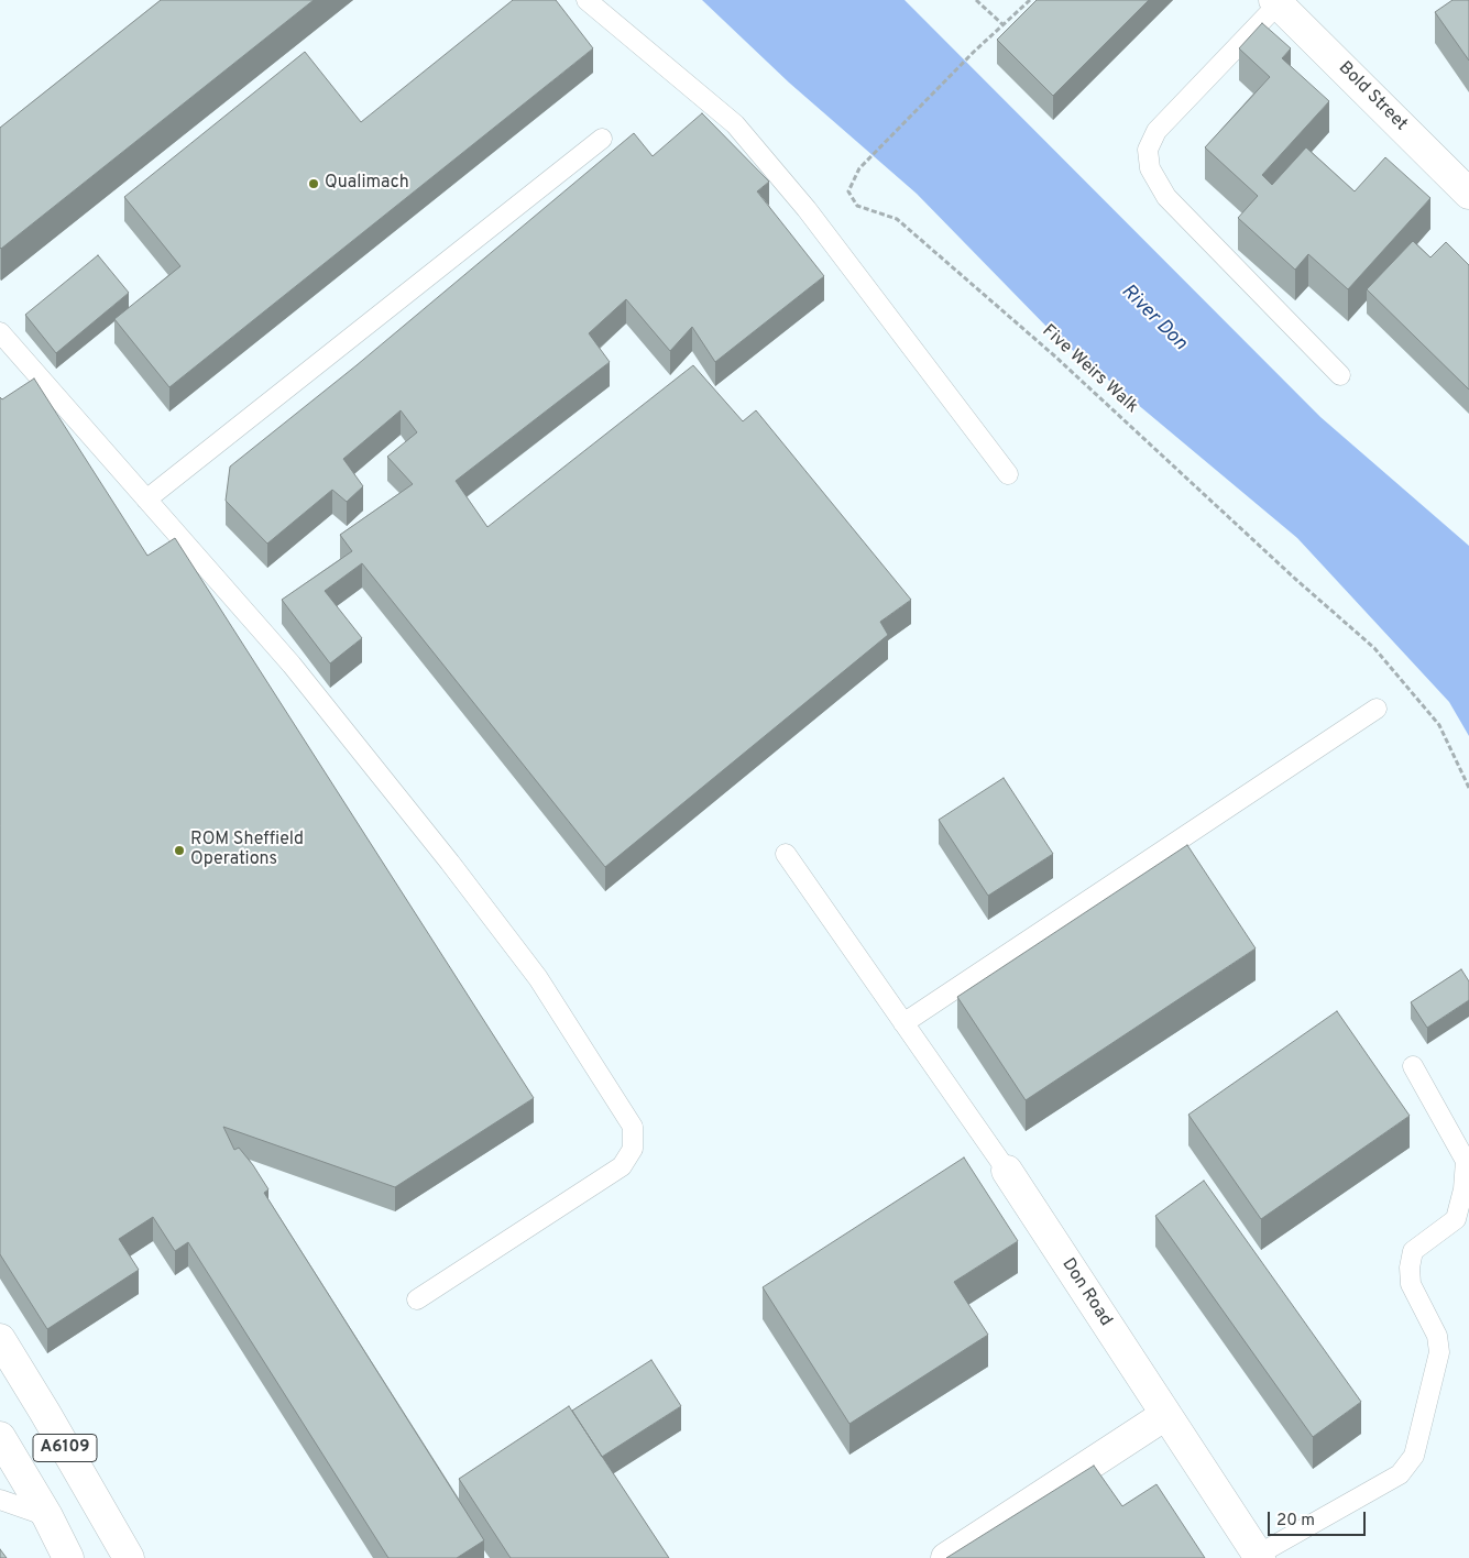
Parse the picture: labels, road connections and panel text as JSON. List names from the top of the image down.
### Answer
{
  "streets": {
    "street": ["Bold Street", "Don Road", "A6109"],
    "path": ["Five Weirs Walk"]
  },
  "water": ["River Don"],
  "places": ["Qualimach", "ROM Sheffield Operations"],
  "scale_bar": "20 m"
}
